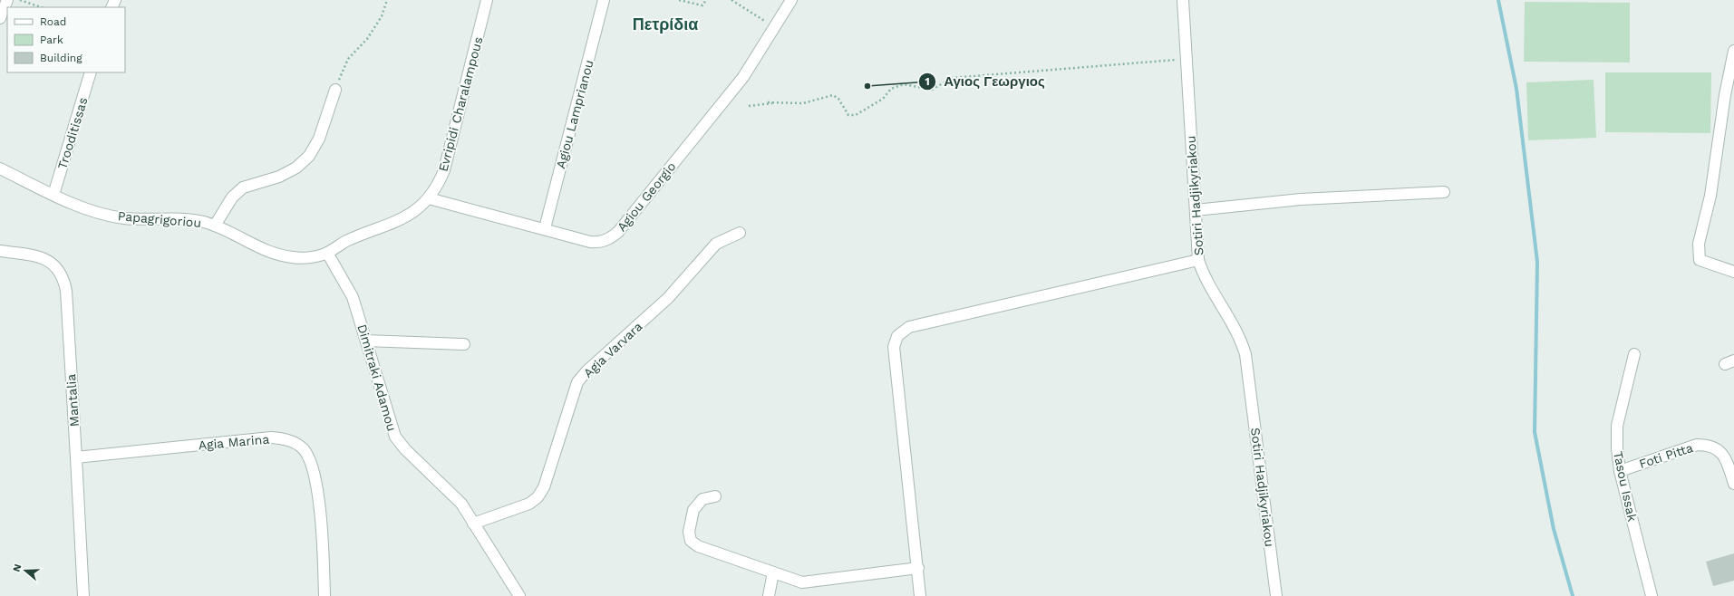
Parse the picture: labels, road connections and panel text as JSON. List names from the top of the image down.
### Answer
{
  "streets": {
    "street": [
      "Evripidi Charalampous",
      "Agiou Lamprianou",
      "Trooditissas",
      "Sotiri Hadjikyriakou",
      "Agiou Georgio",
      "Papagrigoriou",
      "Agia Varvara",
      "Dimitraki Adamou",
      "Mantalia",
      "Agia Marina",
      "Foti Pitta",
      "Tasou Issak"
    ]
  },
  "crossings": [
    ["Evripidi Charalampous", "Agiou Georgio"],
    ["Evripidi Charalampous", "Papagrigoriou"],
    ["Evripidi Charalampous", "Dimitraki Adamou"],
    ["Agiou Lamprianou", "Agiou Georgio"],
    ["Trooditissas", "Papagrigoriou"],
    ["Papagrigoriou", "Dimitraki Adamou"],
    ["Agia Varvara", "Dimitraki Adamou"],
    ["Mantalia", "Agia Marina"],
    ["Foti Pitta", "Tasou Issak"]
  ],
  "districts": ["Πετρίδια"],
  "places": ["Αγιος Γεωργιος"],
  "legend": ["Road", "Park", "Building"],
  "north": "left"
}
